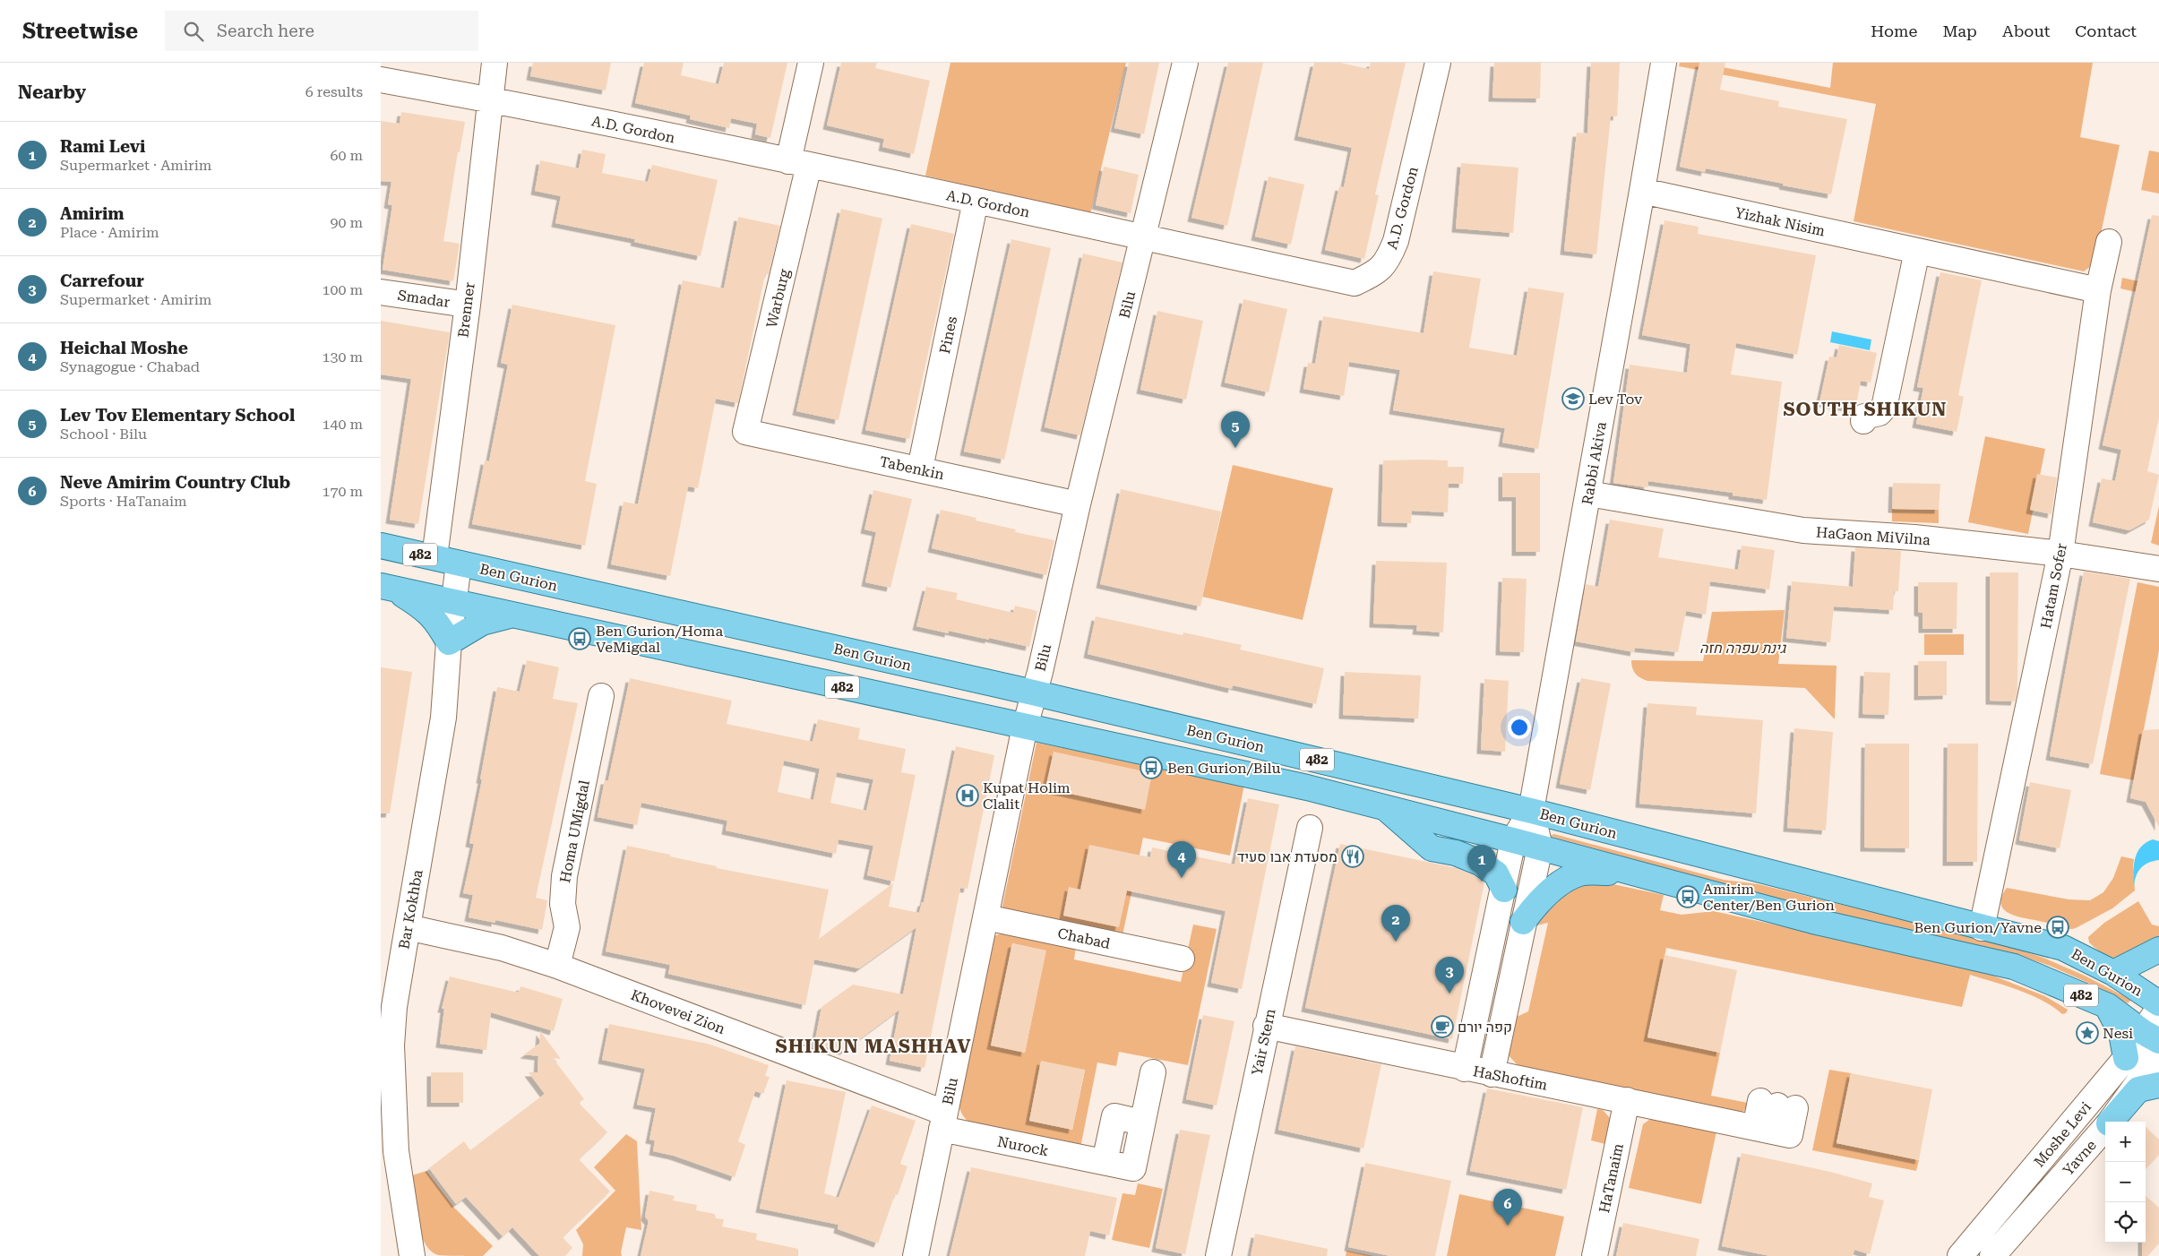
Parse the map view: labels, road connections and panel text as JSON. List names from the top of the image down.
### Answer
{
  "streets": {
    "main road": ["482", "Ben Gurion"],
    "street": [
      "A.D. Gordon",
      "Yizhak Nisim",
      "Smadar",
      "Warburg",
      "Bilu",
      "Brenner",
      "Pines",
      "Rabbi Akiva",
      "Tabenkin",
      "HaGaon MiVilna",
      "Hatam Sofer",
      "Homa UMigdal",
      "Bar Kokhba",
      "Chabad",
      "Khovevei Zion",
      "Yair Stern",
      "HaShoftim",
      "Moshe Levi",
      "Nurock",
      "Yavne",
      "HaTanaim"
    ]
  },
  "crossings": [
    ["A.D. Gordon", "Warburg"],
    ["A.D. Gordon", "Bilu"],
    ["A.D. Gordon", "Brenner"],
    ["A.D. Gordon", "Pines"],
    ["Yizhak Nisim", "Rabbi Akiva"],
    ["Yizhak Nisim", "Hatam Sofer"],
    ["Smadar", "Brenner"],
    ["Warburg", "Tabenkin"],
    ["Bilu", "Tabenkin"],
    ["Bilu", "Ben Gurion"],
    ["Bilu", "Chabad"],
    ["Bilu", "Khovevei Zion"],
    ["Bilu", "Nurock"],
    ["Brenner", "Ben Gurion"],
    ["Pines", "Tabenkin"],
    ["Rabbi Akiva", "HaGaon MiVilna"],
    ["Rabbi Akiva", "Ben Gurion"],
    ["HaGaon MiVilna", "Hatam Sofer"],
    ["Ben Gurion", "Hatam Sofer"],
    ["Ben Gurion", "Bar Kokhba"],
    ["Ben Gurion", "Moshe Levi"],
    ["Homa UMigdal", "Khovevei Zion"],
    ["Bar Kokhba", "Khovevei Zion"],
    ["Khovevei Zion", "Nurock"],
    ["Yair Stern", "HaShoftim"],
    ["HaShoftim", "HaTanaim"]
  ],
  "districts": ["SOUTH SHIKUN", "SHIKUN MASHHAV"],
  "parks": ["גינת עפרה חזה"],
  "places": {
    "school or university": ["Lev Tov"],
    "bus stop": [
      "Ben Gurion/Homa VeMigdal",
      "Ben Gurion/Bilu",
      "Amirim Center/Ben Gurion",
      "Ben Gurion/Yavne"
    ],
    "hospital": ["Kupat Holim Clalit"],
    "restaurant": ["מסעדת אבו סעיד"],
    "cafe": ["קפה יורם"],
    "place": ["Nesi"]
  },
  "page": {
    "header": "Streetwise",
    "search": "Search here",
    "nav": [
      "Home",
      "Map",
      "About",
      "Contact"
    ],
    "heading": ["Nearby", "6 results"],
    "list": [
      {
        "mark": "1",
        "name": "Rami Levi",
        "note": "Supermarket · Amirim",
        "value": "60 m"
      },
      {
        "mark": "2",
        "name": "Amirim",
        "note": "Place · Amirim",
        "value": "90 m"
      },
      {
        "mark": "3",
        "name": "Carrefour",
        "note": "Supermarket · Amirim",
        "value": "100 m"
      },
      {
        "mark": "4",
        "name": "Heichal Moshe",
        "note": "Synagogue · Chabad",
        "value": "130 m"
      },
      {
        "mark": "5",
        "name": "Lev Tov Elementary School",
        "note": "School · Bilu",
        "value": "140 m"
      },
      {
        "mark": "6",
        "name": "Neve Amirim Country Club",
        "note": "Sports · HaTanaim",
        "value": "170 m"
      }
    ],
    "pins": [
      "5",
      "4",
      "1",
      "2",
      "3",
      "6"
    ],
    "map_buttons": ["+", "−"]
  }
}
